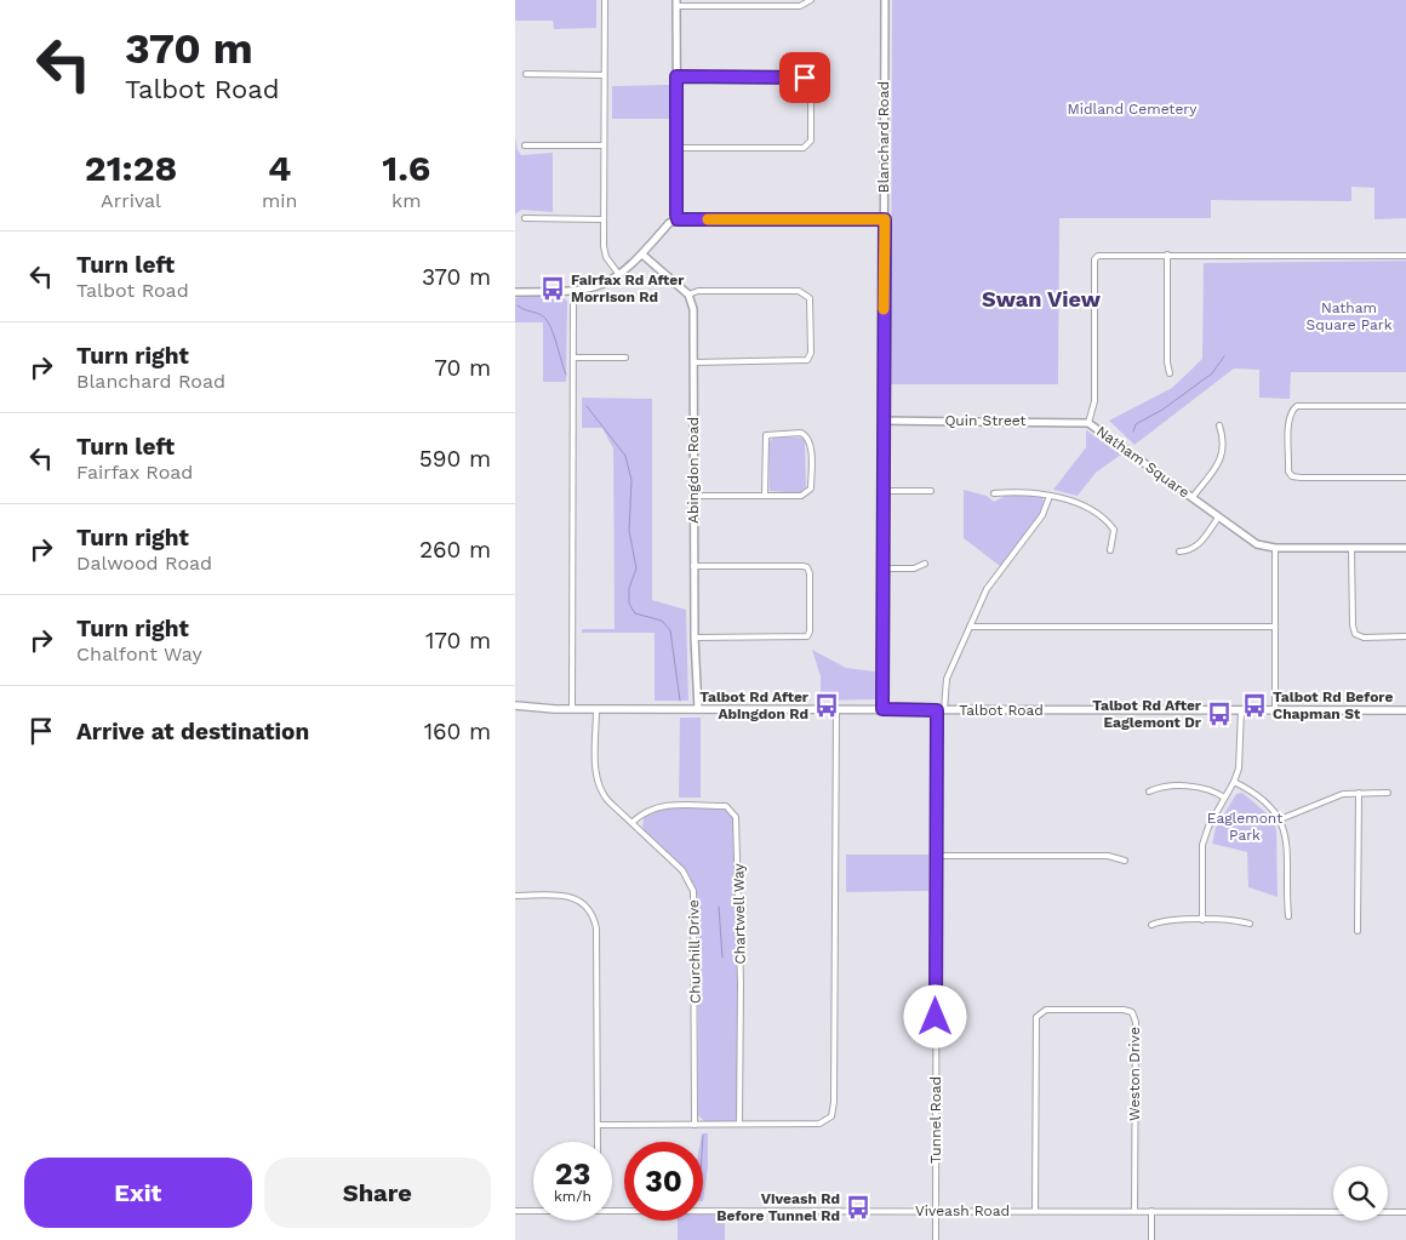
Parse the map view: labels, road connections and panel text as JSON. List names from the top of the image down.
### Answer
{
  "streets": {
    "main road": ["Talbot Road"],
    "street": [
      "Blanchard Road",
      "Quin Street",
      "Natham Square",
      "Abingdon Road",
      "Chartwell Way",
      "Churchill Drive",
      "Weston Drive",
      "Tunnel Road",
      "Viveash Road"
    ]
  },
  "crossings": [
    ["Blanchard Road", "Quin Street"],
    ["Blanchard Road", "Talbot Road"],
    ["Quin Street", "Natham Square"],
    ["Abingdon Road", "Talbot Road"],
    ["Talbot Road", "Churchill Drive"],
    ["Talbot Road", "Tunnel Road"],
    ["Chartwell Way", "Churchill Drive"],
    ["Weston Drive", "Viveash Road"],
    ["Tunnel Road", "Viveash Road"]
  ],
  "districts": ["Swan View"],
  "parks": ["Midland Cemetery", "Natham Square Park", "Eaglemont Park"],
  "places": {
    "bus stop": [
      "Fairfax Rd After Morrison Rd",
      "Talbot Rd After Abingdon Rd",
      "Talbot Rd Before Chapman St",
      "Talbot Rd After Eaglemont Dr",
      "Viveash Rd Before Tunnel Rd"
    ]
  },
  "page": {
    "turn": ["370 m", "Talbot Road"],
    "eta": [
      "21:28",
      "Arrival",
      "4",
      "min",
      "1.6",
      "km"
    ],
    "list": [
      {
        "name": "Turn left",
        "note": "Talbot Road",
        "value": "370 m"
      },
      {
        "name": "Turn right",
        "note": "Blanchard Road",
        "value": "70 m"
      },
      {
        "name": "Turn left",
        "note": "Fairfax Road",
        "value": "590 m"
      },
      {
        "name": "Turn right",
        "note": "Dalwood Road",
        "value": "260 m"
      },
      {
        "name": "Turn right",
        "note": "Chalfont Way",
        "value": "170 m"
      },
      {
        "name": "Arrive at destination",
        "value": "160 m"
      }
    ],
    "speed": "23 km/h",
    "limit": "30",
    "buttons": ["Exit", "Share"]
  }
}
